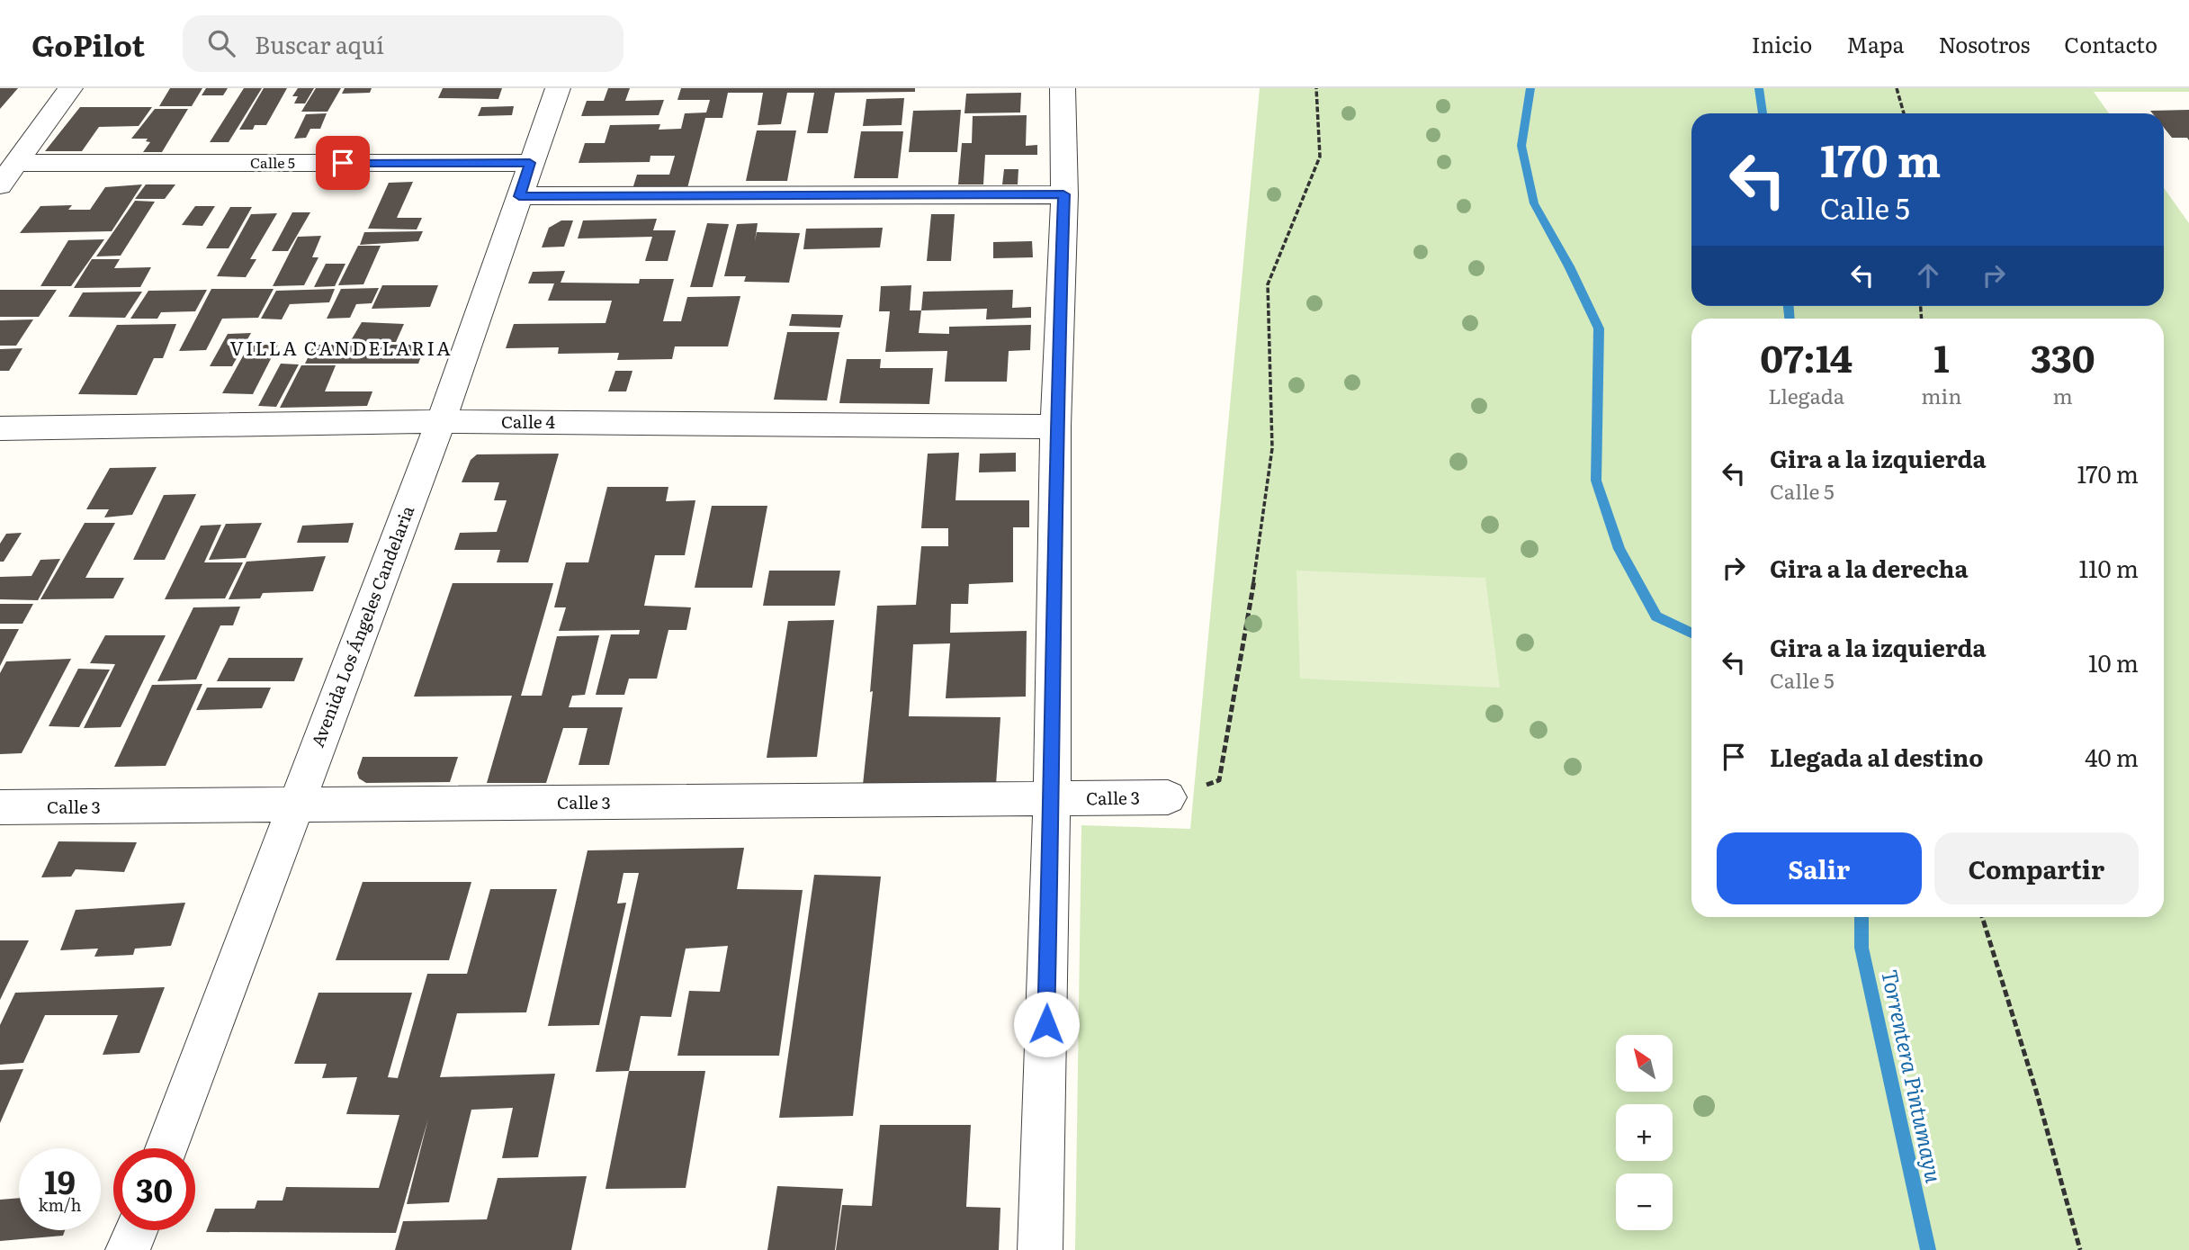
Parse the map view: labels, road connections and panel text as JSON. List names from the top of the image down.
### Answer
{
  "streets": {
    "street": [
      "Calle 5",
      "Calle 4",
      "Avenida Los Ángeles Candelaria",
      "Calle 3"
    ]
  },
  "crossings": [
    ["Calle 5", "Avenida Los Ángeles Candelaria"],
    ["Calle 4", "Avenida Los Ángeles Candelaria"],
    ["Avenida Los Ángeles Candelaria", "Calle 3"]
  ],
  "districts": ["VILLA CANDELARIA"],
  "water": ["Torrentera Pintumayu"],
  "north": "top left",
  "page": {
    "header": "GoPilot",
    "search": "Buscar aquí",
    "nav": [
      "Inicio",
      "Mapa",
      "Nosotros",
      "Contacto"
    ],
    "turn": ["170 m", "Calle 5"],
    "eta": [
      "07:14",
      "Llegada",
      "1",
      "min",
      "330",
      "m"
    ],
    "list": [
      {
        "name": "Gira a la izquierda",
        "note": "Calle 5",
        "value": "170 m"
      },
      {
        "name": "Gira a la derecha",
        "value": "110 m"
      },
      {
        "name": "Gira a la izquierda",
        "note": "Calle 5",
        "value": "10 m"
      },
      {
        "name": "Llegada al destino",
        "value": "40 m"
      }
    ],
    "buttons": ["Salir", "Compartir"],
    "map_buttons": ["+", "−"],
    "speed": "19 km/h",
    "limit": "30"
  }
}
